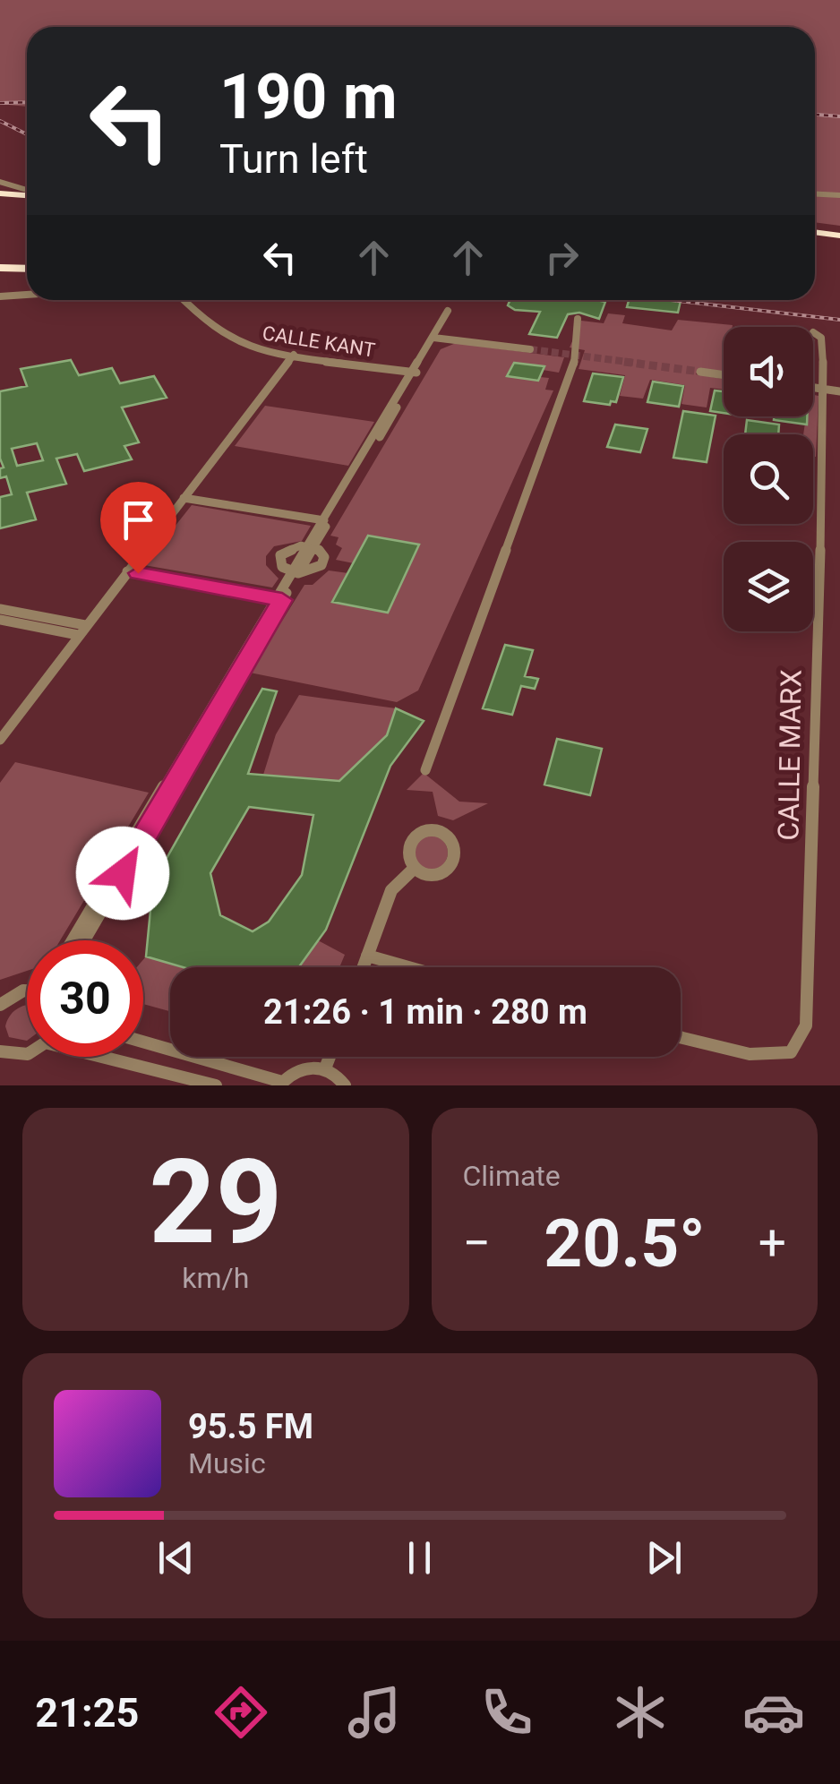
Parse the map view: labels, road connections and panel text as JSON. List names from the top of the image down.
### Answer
{
  "streets": {
    "street": ["CALLE KANT", "CALLE MARX"]
  },
  "page": {
    "turn": ["190 m", "Turn left"],
    "limit": "30",
    "trip": "21:26 · 1 min · 280 m",
    "tile": [
      ["29", "km/h"],
      "Climate"
    ],
    "heat": ["−", "20.5°", "+"],
    "song": ["95.5 FM", "Music"],
    "tabs": "21:25"
  }
}
